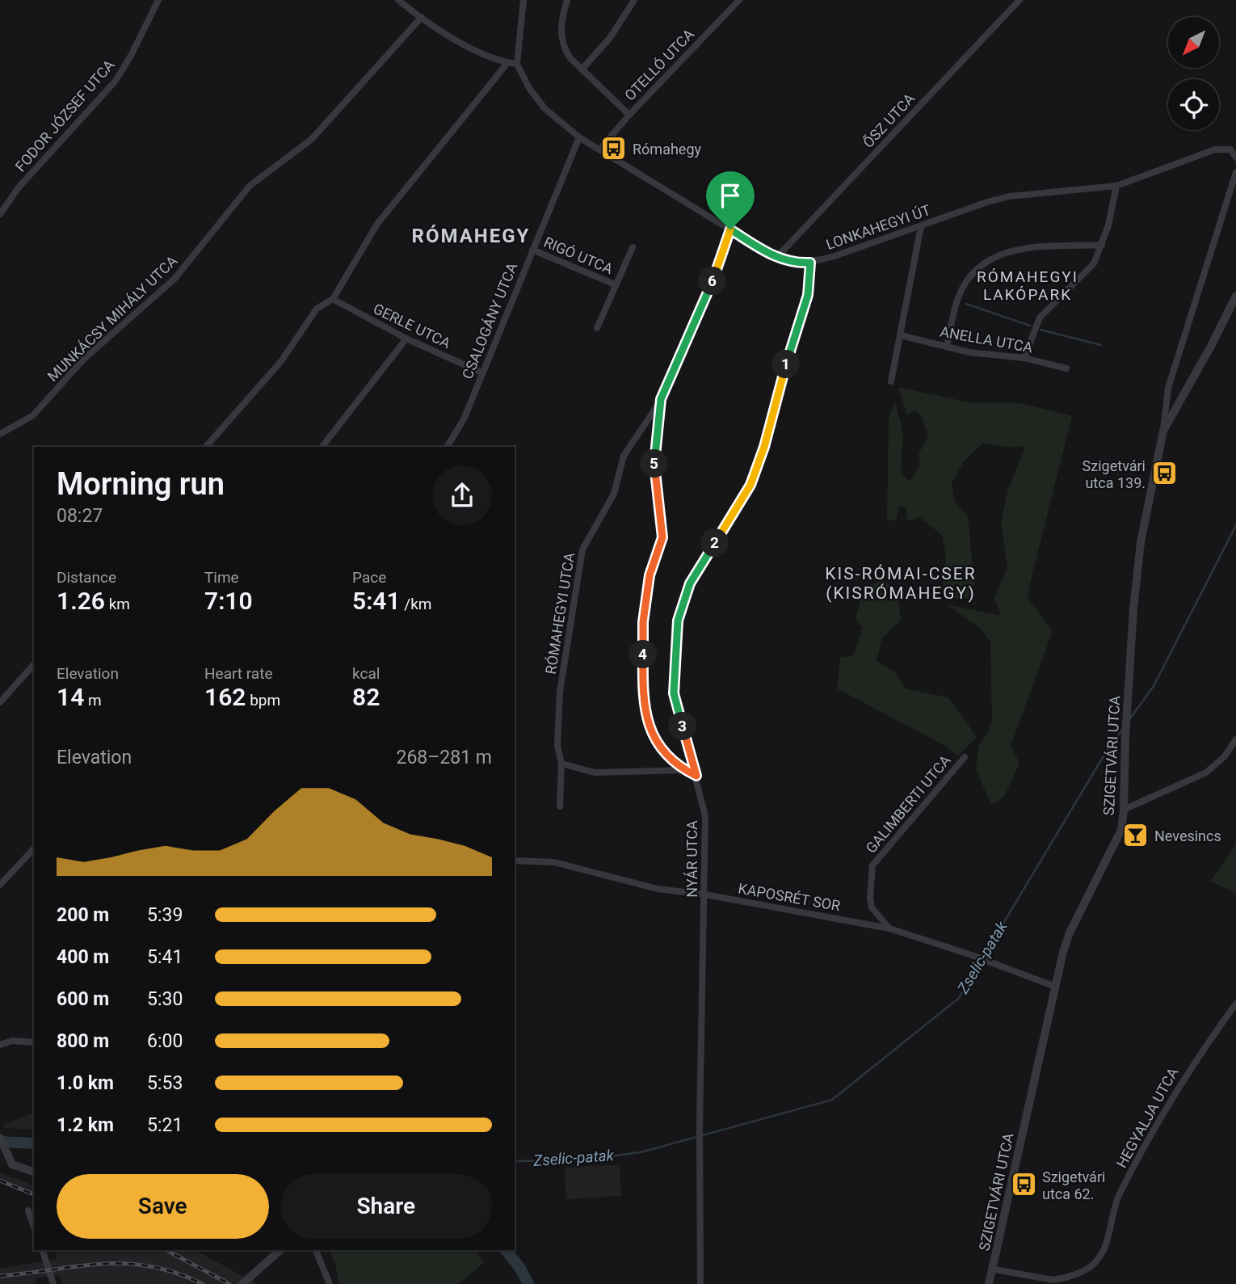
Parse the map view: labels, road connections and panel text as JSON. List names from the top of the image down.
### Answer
{
  "streets": {
    "street": [
      "OTELLÓ UTCA",
      "FODOR JÓZSEF UTCA",
      "ŐSZ UTCA",
      "LONKAHEGYI ÚT",
      "RIGÓ UTCA",
      "MUNKÁCSY MIHÁLY UTCA",
      "CSALOGÁNY UTCA",
      "GERLE UTCA",
      "ANELLA UTCA",
      "RÓMAHEGYI UTCA",
      "SZIGETVÁRI UTCA",
      "GALIMBERTI UTCA",
      "NYÁR UTCA",
      "KAPOSRÉT SOR",
      "HEGYALJA UTCA"
    ]
  },
  "crossings": [
    ["OTELLÓ UTCA", "LONKAHEGYI ÚT"],
    ["ŐSZ UTCA", "LONKAHEGYI ÚT"],
    ["LONKAHEGYI ÚT", "CSALOGÁNY UTCA"],
    ["LONKAHEGYI ÚT", "RÓMAHEGYI UTCA"],
    ["LONKAHEGYI ÚT", "NYÁR UTCA"],
    ["RIGÓ UTCA", "CSALOGÁNY UTCA"],
    ["CSALOGÁNY UTCA", "GERLE UTCA"],
    ["SZIGETVÁRI UTCA", "KAPOSRÉT SOR"],
    ["SZIGETVÁRI UTCA", "HEGYALJA UTCA"],
    ["GALIMBERTI UTCA", "KAPOSRÉT SOR"],
    ["NYÁR UTCA", "KAPOSRÉT SOR"]
  ],
  "districts": ["RÓMAHEGY", "RÓMAHEGYI LAKÓPARK", "KIS-RÓMAI-CSER (KISRÓMAHEGY)"],
  "water": ["Zselic-patak"],
  "places": {
    "bus stop": ["Rómahegy", "Szigetvári utca 139.", "Szigetvári utca 62."],
    "bar": ["Nevesincs"]
  },
  "north": "bottom left",
  "page": {
    "pins": [
      "6",
      "1",
      "5",
      "2",
      "4",
      "3"
    ],
    "heading": ["Morning run", "08:27"],
    "stats": [
      ["Distance", "1.26 km"],
      ["Time", "7:10"],
      ["Pace", "5:41 /km"],
      ["Elevation", "14 m"],
      ["Heart rate", "162 bpm"],
      ["kcal", "82"]
    ],
    "chart": ["Elevation", "268–281 m"],
    "list": [
      {
        "name": "200 m",
        "note": "5:39"
      },
      {
        "name": "400 m",
        "note": "5:41"
      },
      {
        "name": "600 m",
        "note": "5:30"
      },
      {
        "name": "800 m",
        "note": "6:00"
      },
      {
        "name": "1.0 km",
        "note": "5:53"
      },
      {
        "name": "1.2 km",
        "note": "5:21"
      }
    ],
    "buttons": ["Save", "Share"]
  }
}
